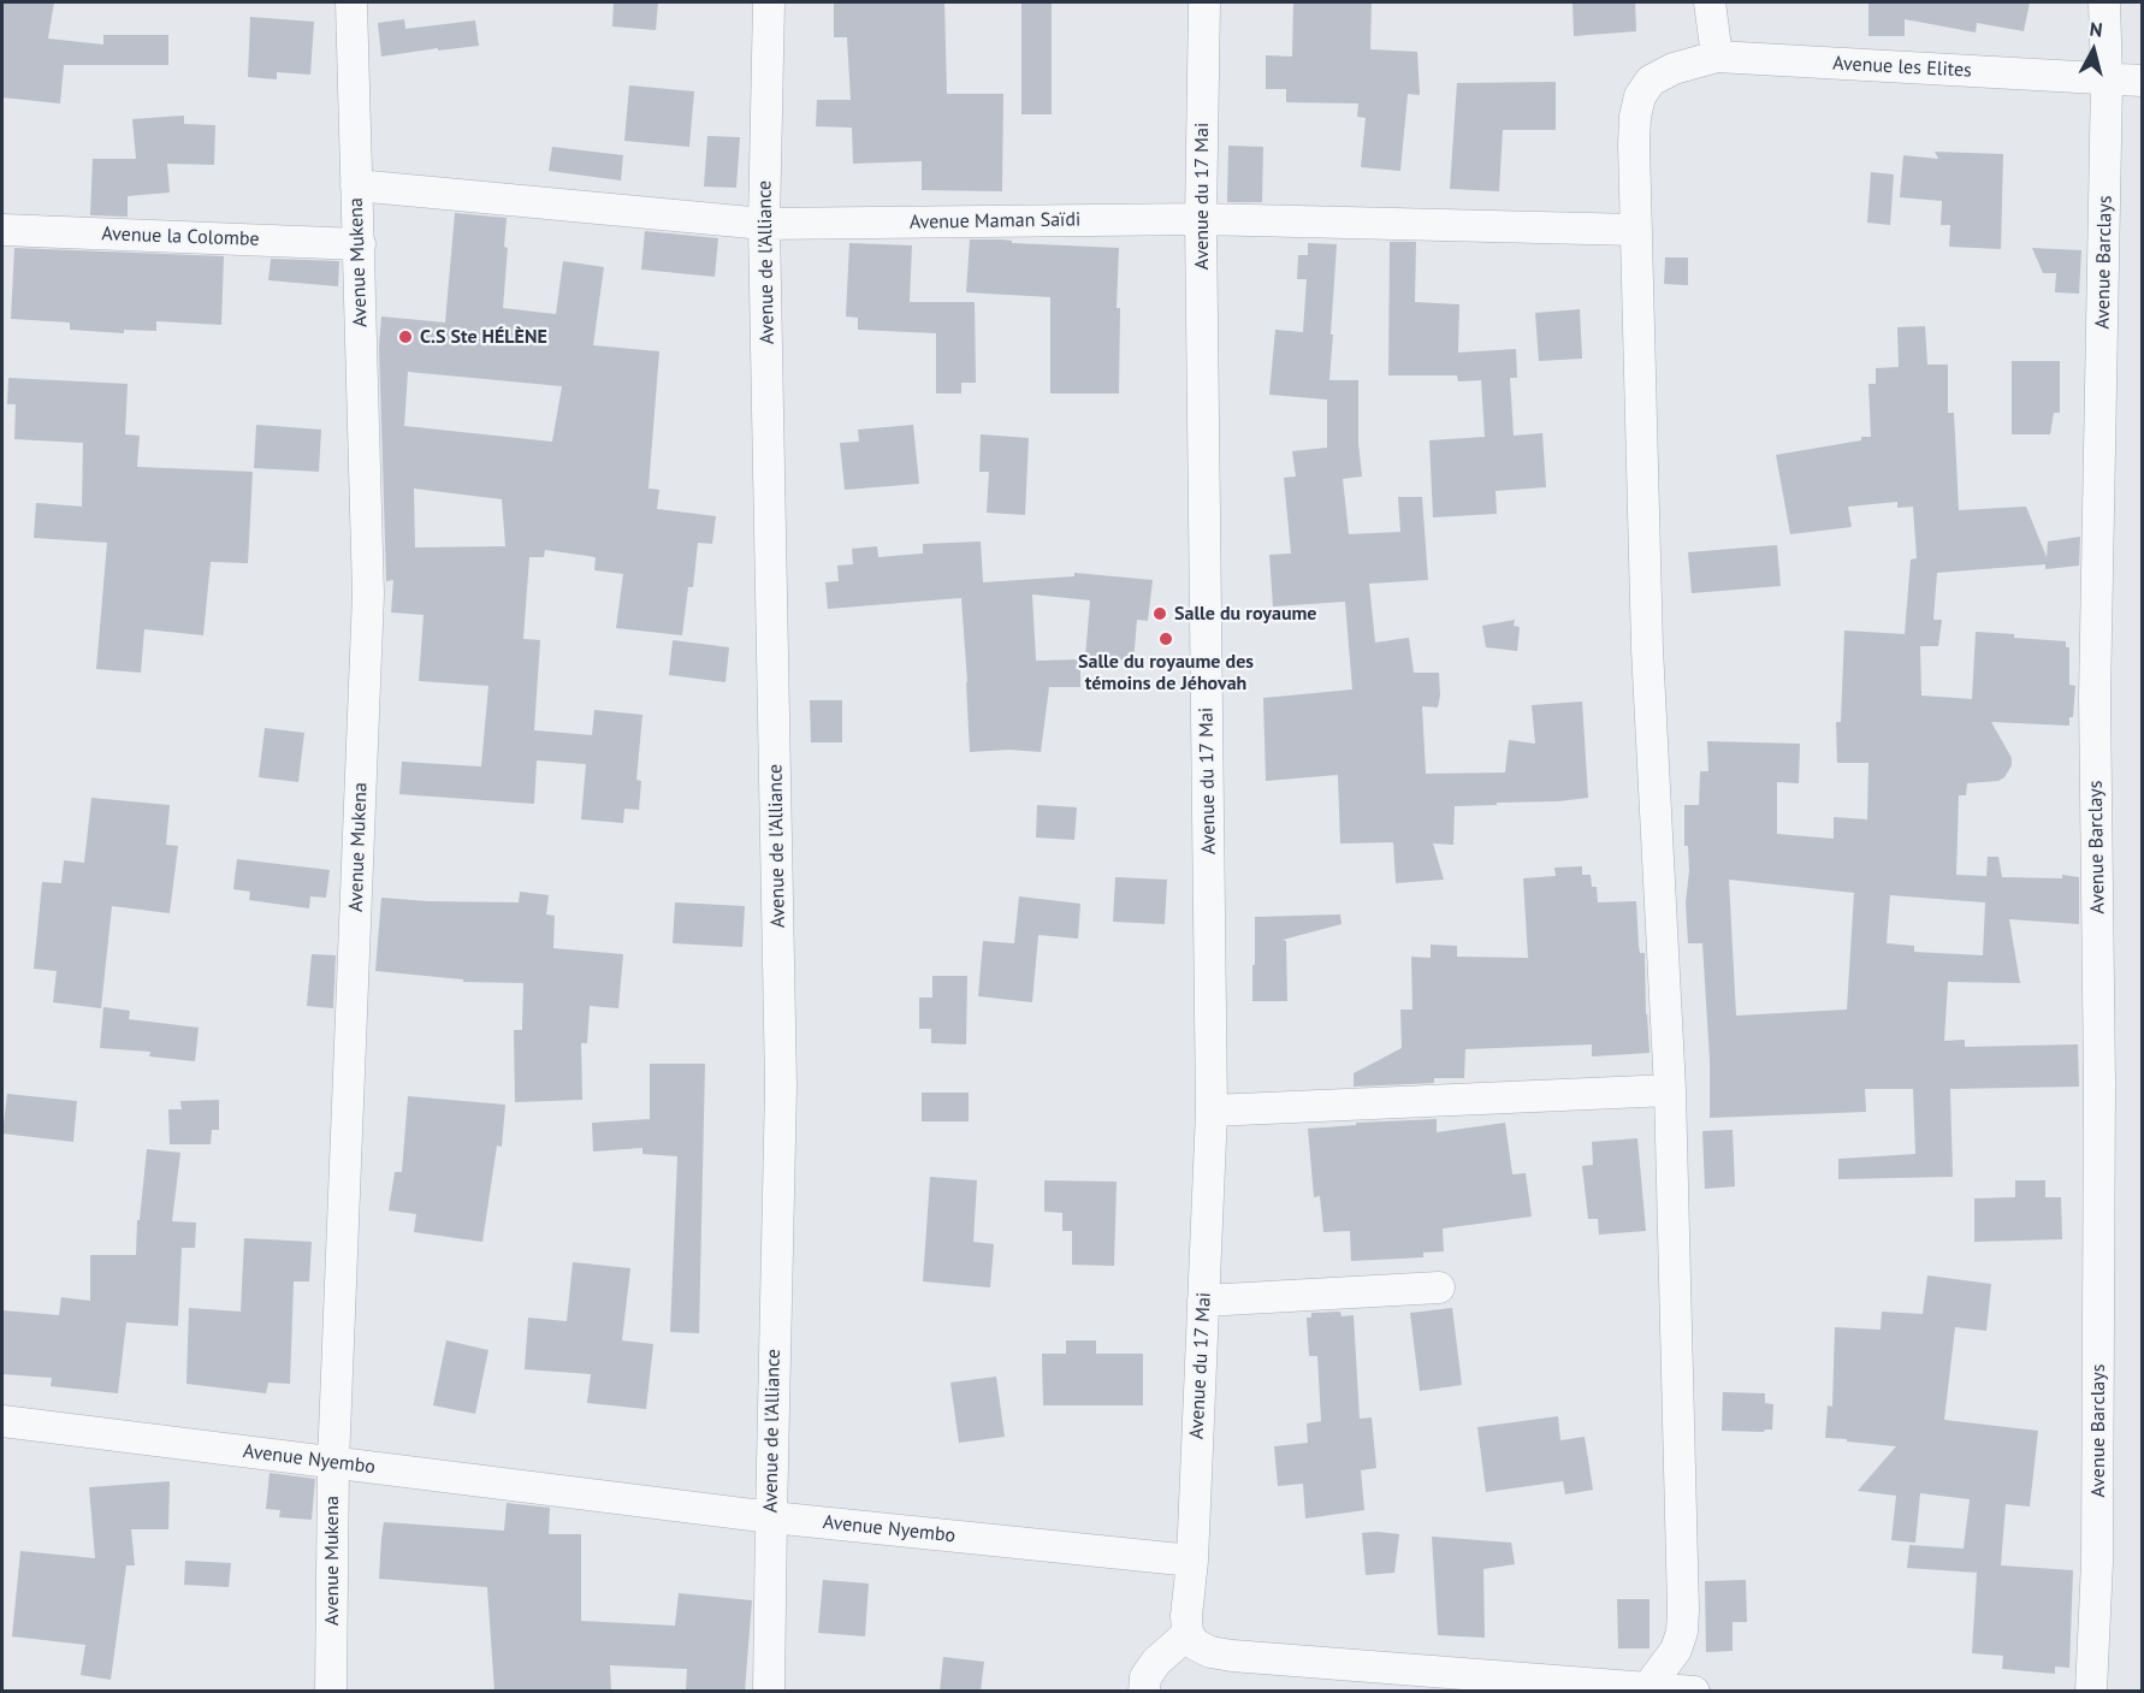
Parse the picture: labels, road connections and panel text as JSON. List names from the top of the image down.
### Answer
{
  "streets": {
    "street": [
      "Avenue les Elites",
      "Avenue du 17 Mai",
      "Avenue Maman Saïdi",
      "Avenue la Colombe",
      "Avenue Mukena",
      "Avenue de l'Alliance",
      "Avenue Barclays",
      "Avenue Nyembo"
    ]
  },
  "crossings": [
    ["Avenue les Elites", "Avenue Maman Saïdi"],
    ["Avenue les Elites", "Avenue Barclays"],
    ["Avenue du 17 Mai", "Avenue Maman Saïdi"],
    ["Avenue du 17 Mai", "Avenue Nyembo"],
    ["Avenue Maman Saïdi", "Avenue Mukena"],
    ["Avenue Maman Saïdi", "Avenue de l'Alliance"],
    ["Avenue la Colombe", "Avenue Mukena"],
    ["Avenue Mukena", "Avenue Nyembo"],
    ["Avenue de l'Alliance", "Avenue Nyembo"]
  ],
  "places": ["C.S Ste HÉLÈNE", "Salle du royaume", "Salle du royaume des témoins de Jéhovah"],
  "north": "top"
}
